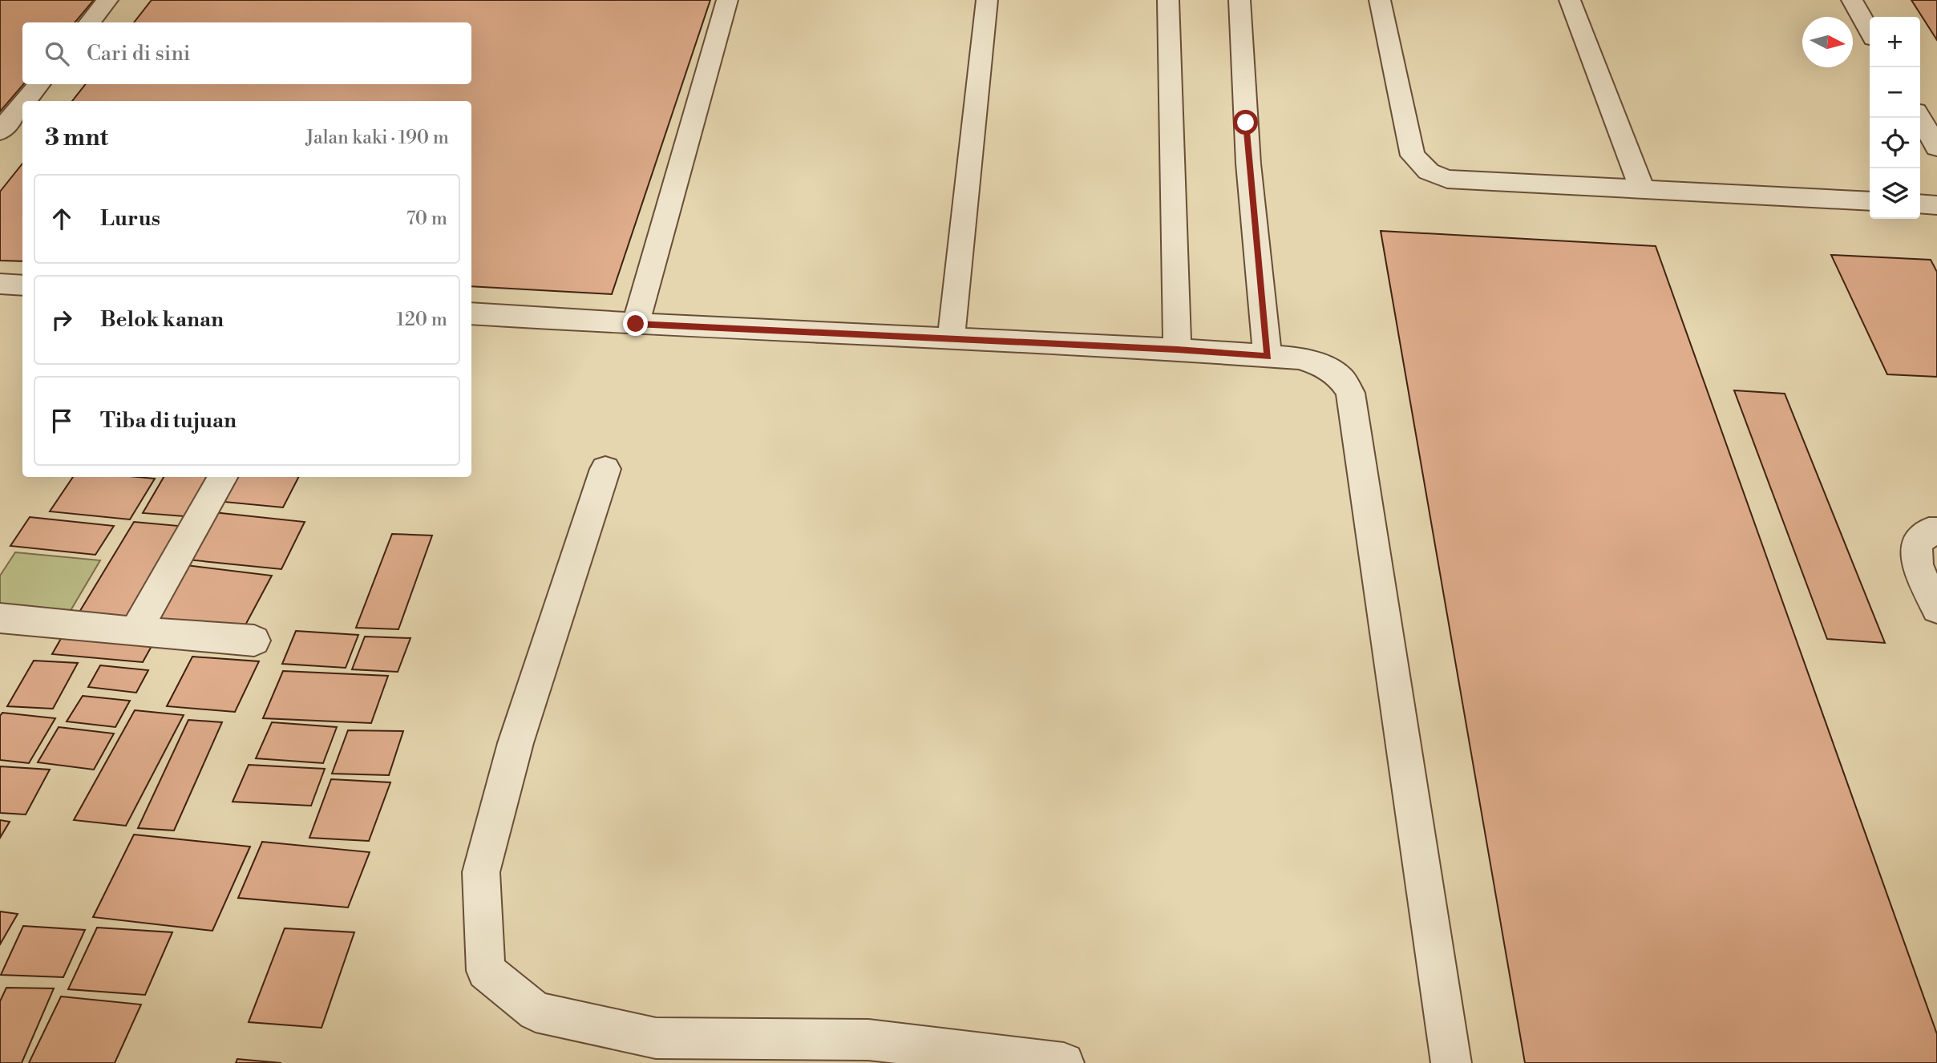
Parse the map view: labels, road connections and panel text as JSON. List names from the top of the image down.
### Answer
{
  "north": "right",
  "page": {
    "map_buttons": ["+", "−"],
    "search": "Cari di sini",
    "heading": ["3 mnt", "Jalan kaki · 190 m"],
    "list": [
      ["Lurus", "70 m"],
      ["Belok kanan", "120 m"],
      "Tiba di tujuan"
    ]
  }
}
